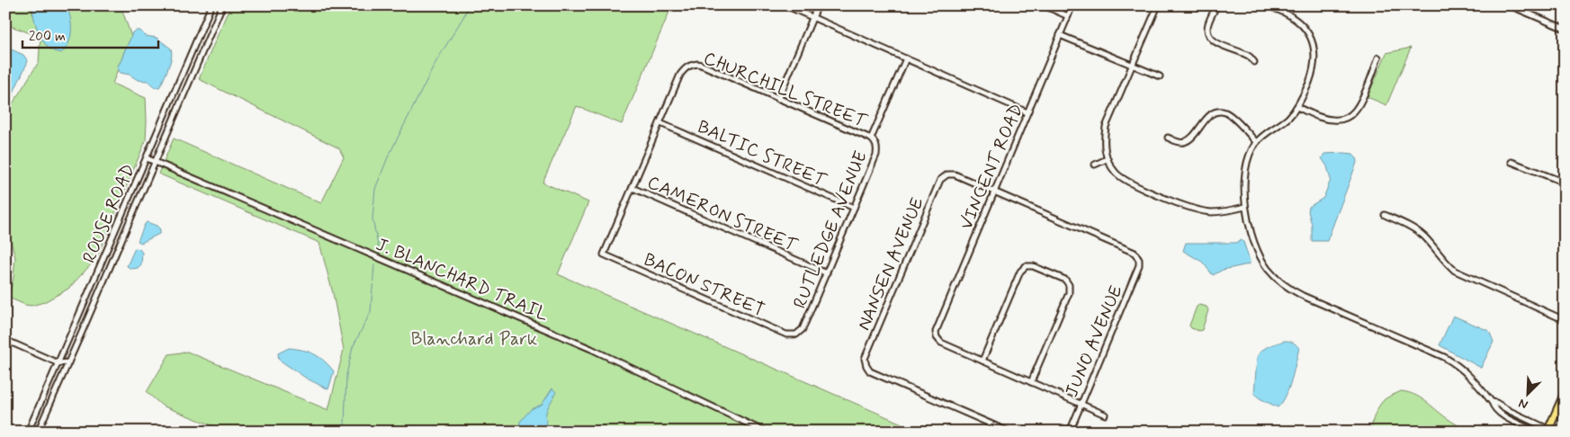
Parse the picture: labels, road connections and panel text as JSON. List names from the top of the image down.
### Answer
{
  "streets": {
    "street": [
      "CHURCHILL STREET",
      "BALTIC STREET",
      "VINCENT ROAD",
      "ROUSE ROAD",
      "CAMERON STREET",
      "RUTLEDGE AVENUE",
      "NANSEN AVENUE",
      "J. BLANCHARD TRAIL",
      "BACON STREET",
      "JUNO AVENUE"
    ]
  },
  "crossings": [
    ["CHURCHILL STREET", "BALTIC STREET"],
    ["CHURCHILL STREET", "RUTLEDGE AVENUE"],
    ["BALTIC STREET", "RUTLEDGE AVENUE"],
    ["VINCENT ROAD", "NANSEN AVENUE"],
    ["VINCENT ROAD", "JUNO AVENUE"],
    ["ROUSE ROAD", "J. BLANCHARD TRAIL"],
    ["CAMERON STREET", "RUTLEDGE AVENUE"],
    ["CAMERON STREET", "BACON STREET"],
    ["RUTLEDGE AVENUE", "BACON STREET"],
    ["NANSEN AVENUE", "JUNO AVENUE"]
  ],
  "parks": ["Blanchard Park"],
  "scale_bar": "200 m",
  "north": "bottom left"
}
